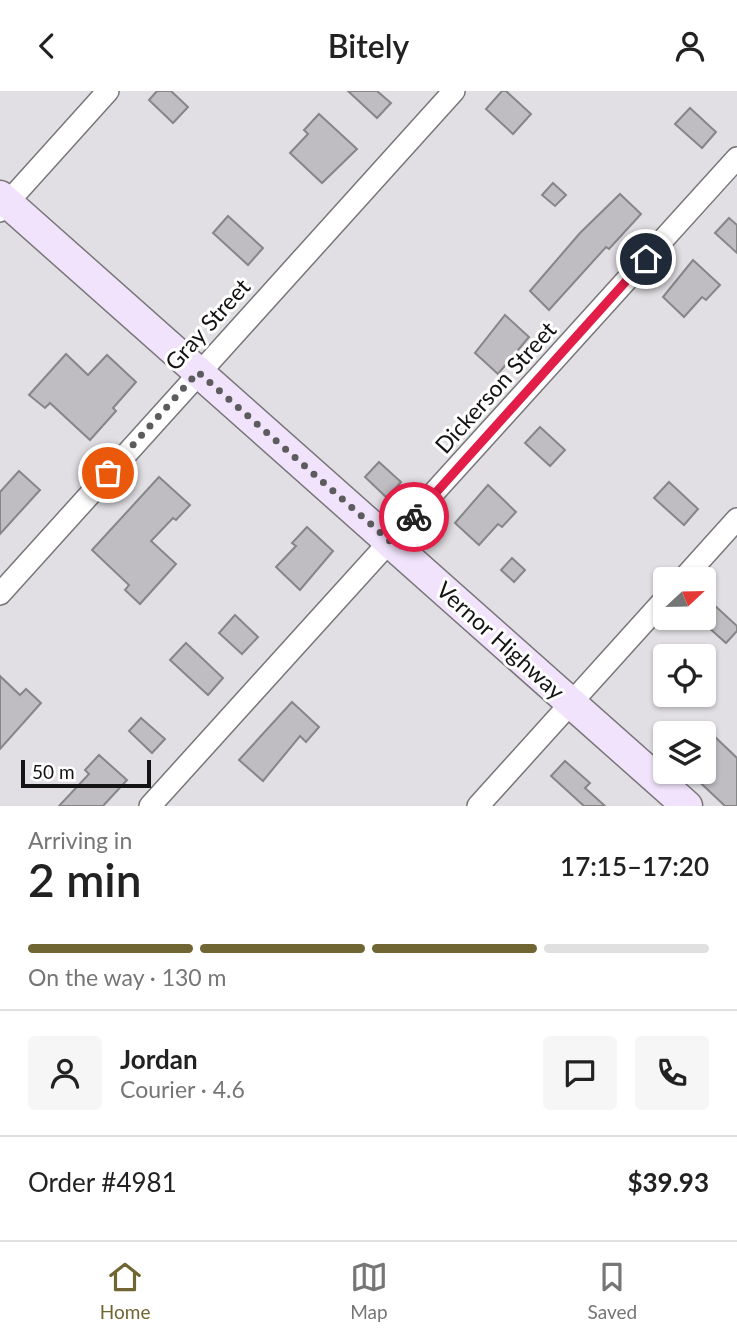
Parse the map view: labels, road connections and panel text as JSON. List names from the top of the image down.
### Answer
{
  "streets": {
    "street": ["Gray Street", "Dickerson Street", "Vernor Highway"]
  },
  "crossings": [
    ["Gray Street", "Vernor Highway"],
    ["Dickerson Street", "Vernor Highway"]
  ],
  "scale_bar": "50 m",
  "north": "right",
  "page": {
    "header": "Bitely",
    "scale": "50 m",
    "heading": ["2 min", "Arriving in", "17:15–17:20"],
    "panel": [
      "Jordan",
      "Courier · 4.6",
      "Order #4981",
      "$39.93"
    ],
    "bar": "On the way · 130 m",
    "tabs": ["Home", "Map", "Saved"]
  }
}
